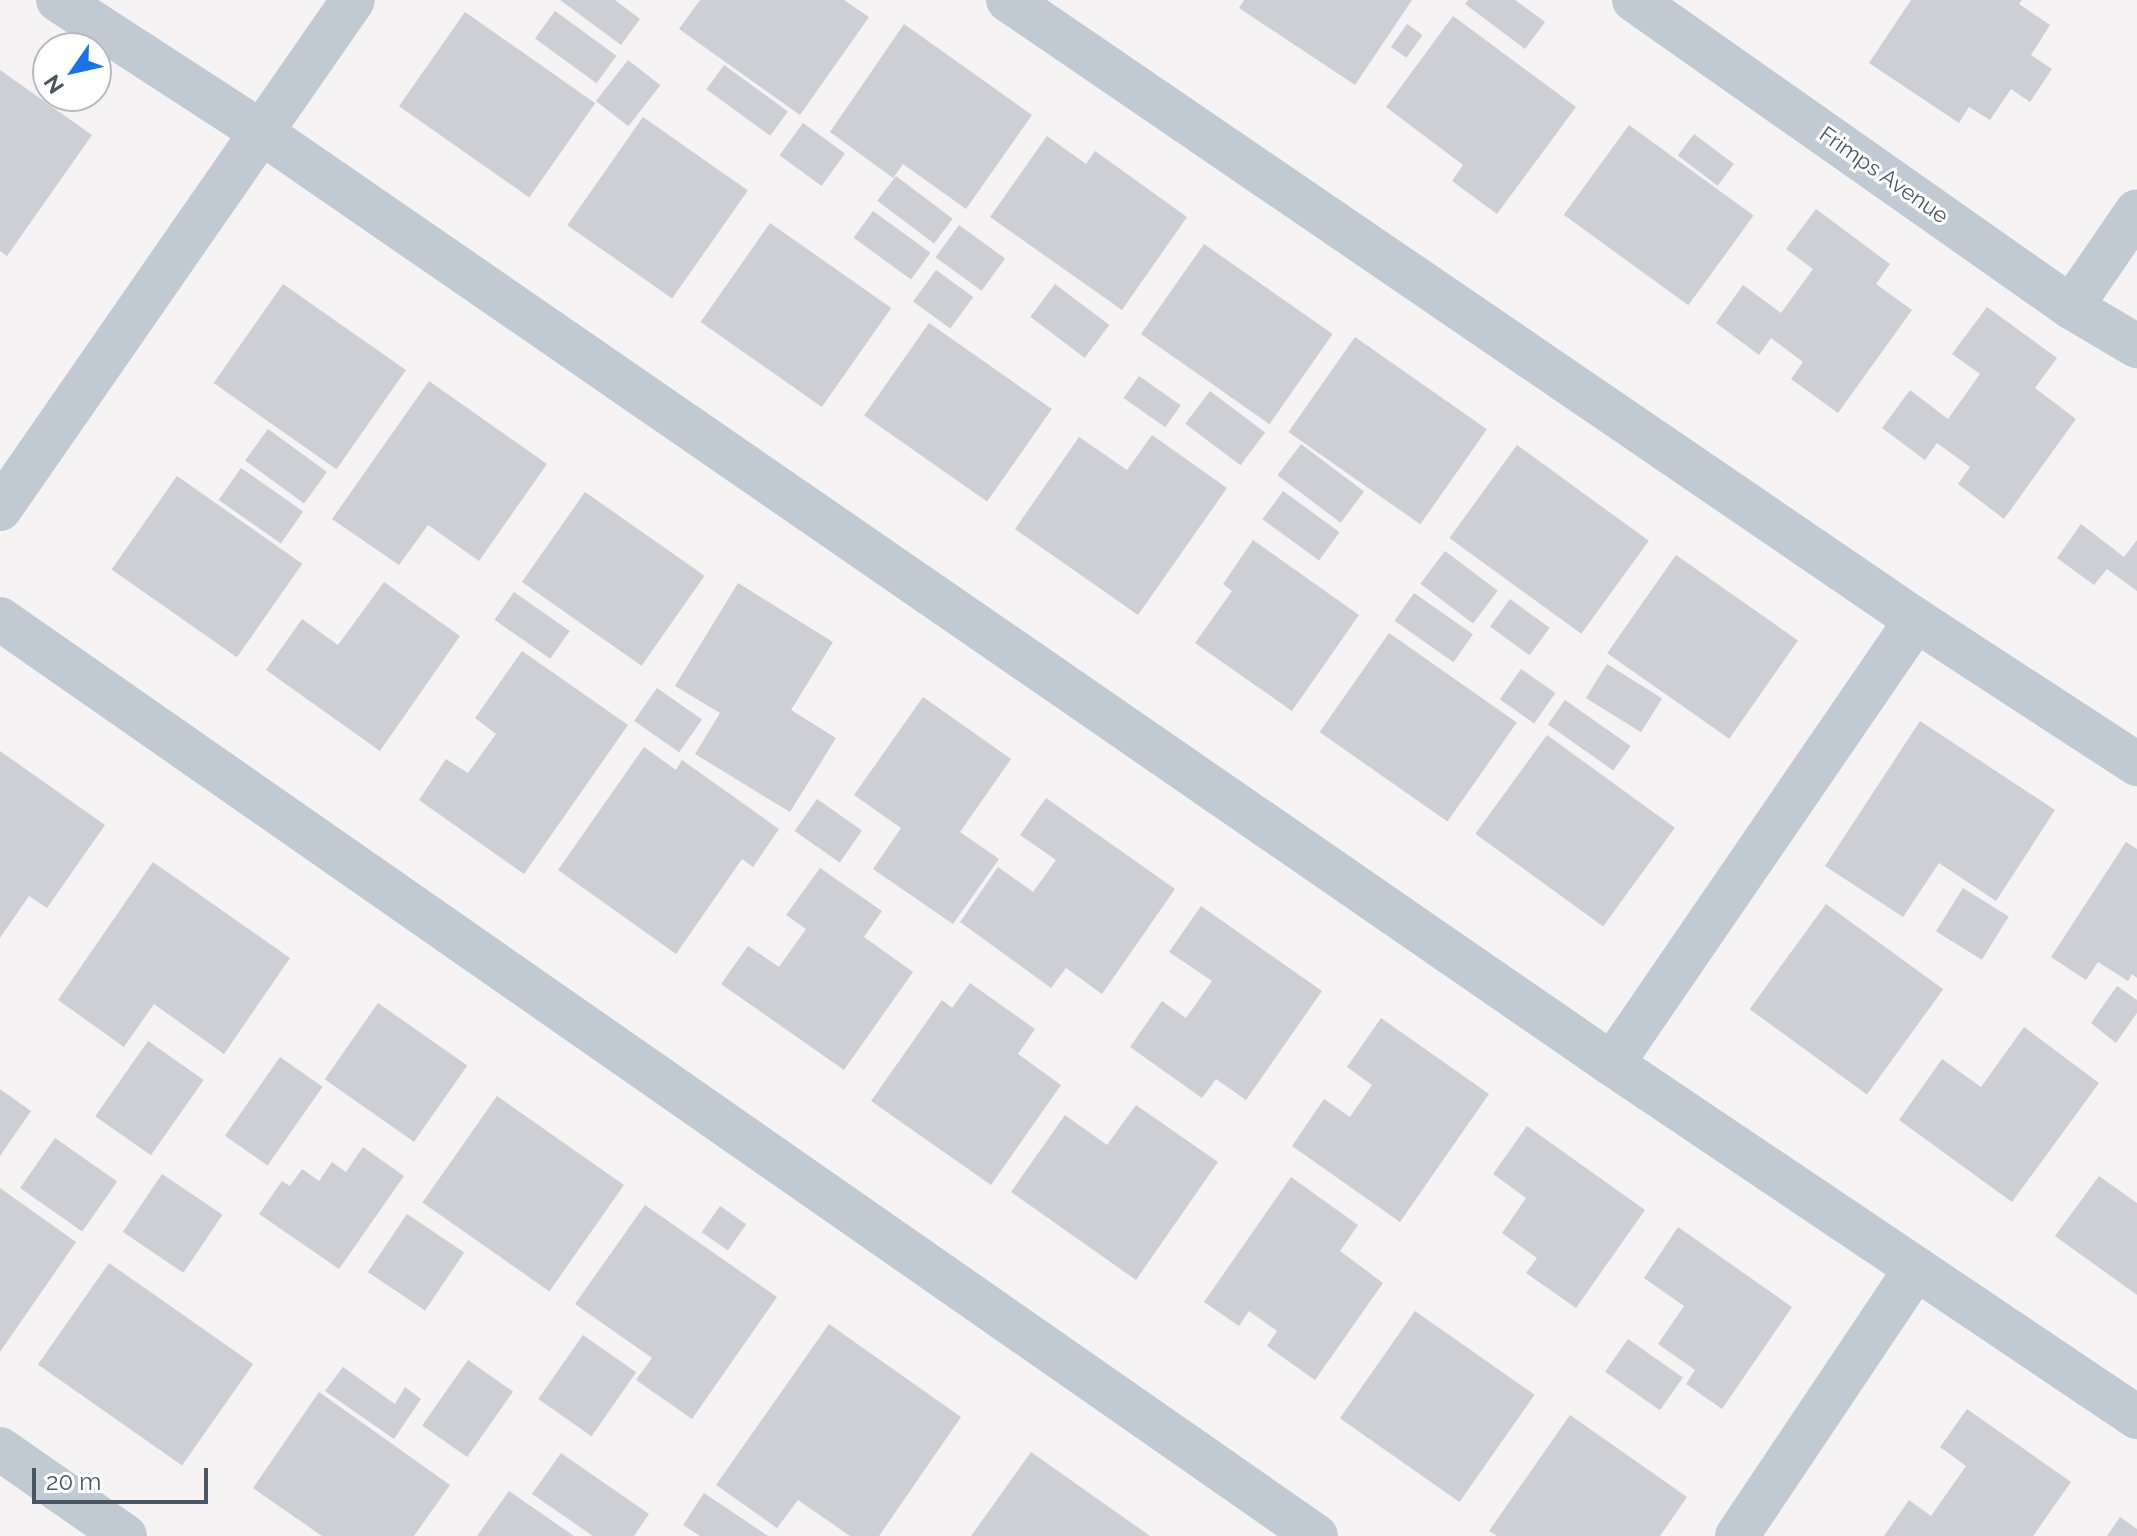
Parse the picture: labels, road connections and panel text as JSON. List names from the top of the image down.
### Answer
{
  "streets": {
    "street": ["Frimps Avenue"]
  },
  "scale_bar": "20 m",
  "north": "bottom left"
}
